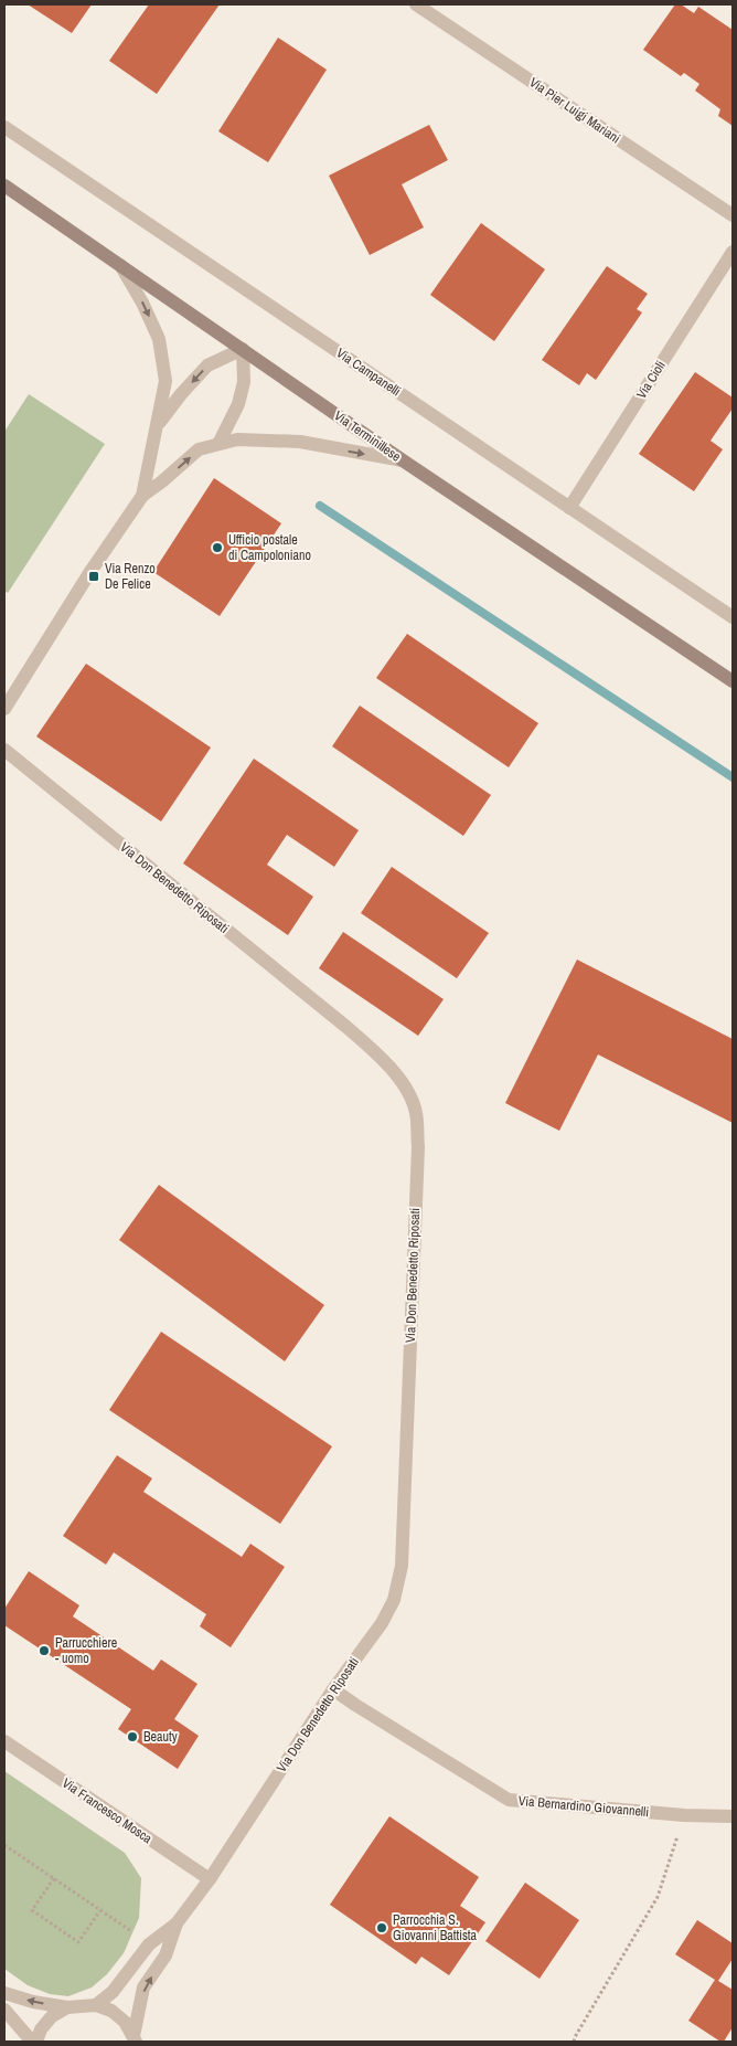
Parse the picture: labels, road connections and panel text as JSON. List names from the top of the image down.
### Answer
{
  "streets": {
    "main road": ["Via Terminillese"],
    "street": [
      "Via Pier Luigi Mariani",
      "Via Campanelli",
      "Via Cioli",
      "Via Don Benedetto Riposati",
      "Via Bernardino Giovannelli",
      "Via Francesco Mosca"
    ]
  },
  "crossings": [
    ["Via Campanelli", "Via Cioli"],
    ["Via Don Benedetto Riposati", "Via Bernardino Giovannelli"],
    ["Via Don Benedetto Riposati", "Via Francesco Mosca"]
  ],
  "places": {
    "other": [
      "Ufficio postale di Campoloniano",
      "Parrucchiere - uomo",
      "Beauty",
      "Parrocchia S. Giovanni Battista"
    ],
    "transit": ["Via Renzo De Felice"]
  }
}
